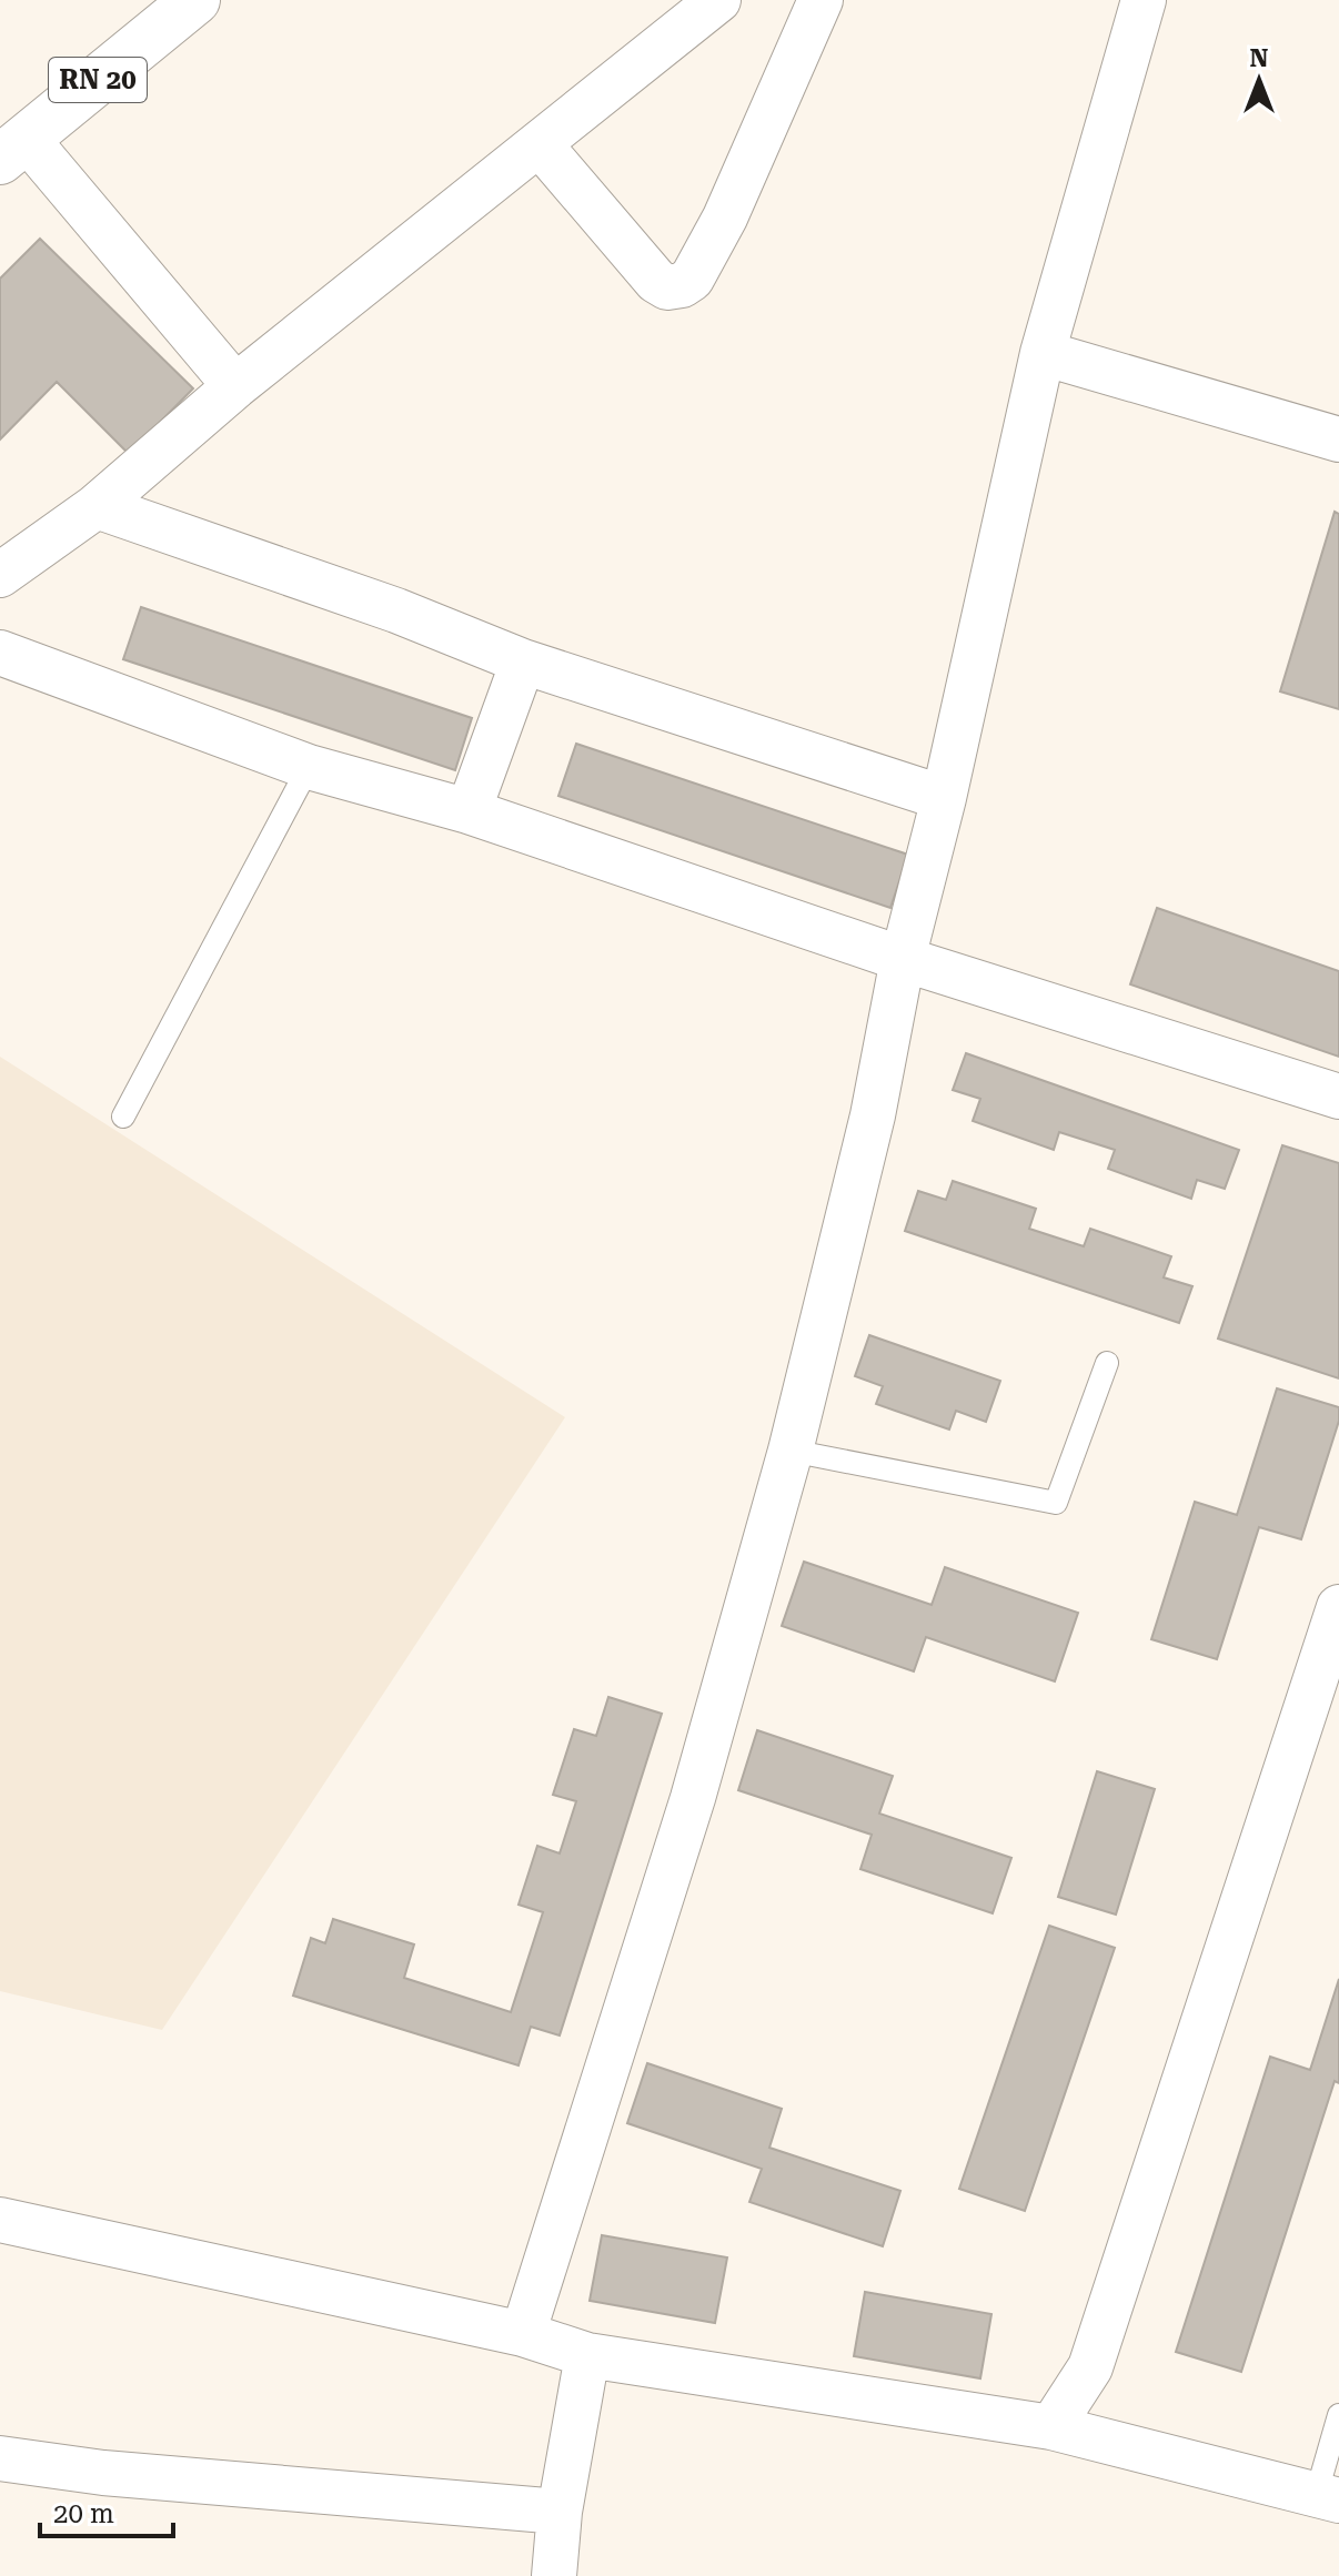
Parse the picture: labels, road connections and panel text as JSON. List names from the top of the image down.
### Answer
{
  "streets": {
    "main road": ["RN 20"]
  },
  "scale_bar": "20 m",
  "north": "top"
}
